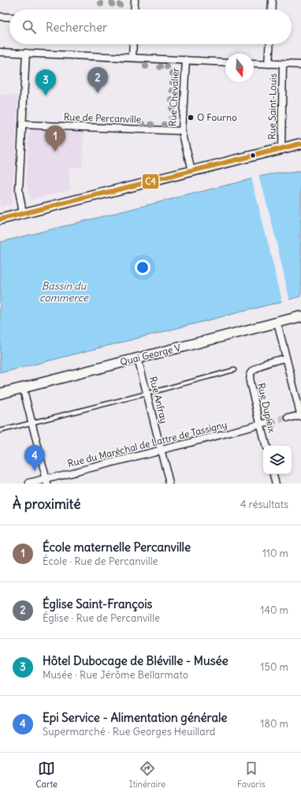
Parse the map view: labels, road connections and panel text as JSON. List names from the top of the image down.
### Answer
{
  "streets": {
    "main road": ["Quai George V"],
    "street": [
      "Rue Chevalier",
      "Rue Saint-Louis",
      "Rue de Percanville",
      "Rue Anfray",
      "Rue Dupleix",
      "Rue du Maréchal de Lattre de Tassigny"
    ]
  },
  "crossings": [
    ["Rue Chevalier", "Rue de Percanville"],
    ["Quai George V", "Rue Anfray"],
    ["Rue Anfray", "Rue du Maréchal de Lattre de Tassigny"],
    ["Rue Dupleix", "Rue du Maréchal de Lattre de Tassigny"]
  ],
  "water": ["Bassin du commerce"],
  "places": ["O Fourno"],
  "lines": ["transit line C4"],
  "north": "bottom",
  "page": {
    "search": "Rechercher",
    "pins": [
      "2",
      "3",
      "1",
      "4"
    ],
    "heading": ["À proximité", "4 résultats"],
    "list": [
      {
        "mark": "1",
        "name": "École maternelle Percanville",
        "note": "École · Rue de Percanville",
        "value": "110 m"
      },
      {
        "mark": "2",
        "name": "Église Saint-François",
        "note": "Église · Rue de Percanville",
        "value": "140 m"
      },
      {
        "mark": "3",
        "name": "Hôtel Dubocage de Bléville - Musée",
        "note": "Musée · Rue Jérôme Bellarmato",
        "value": "150 m"
      },
      {
        "mark": "4",
        "name": "Epi Service - Alimentation générale",
        "note": "Supermarché · Rue Georges Heuillard",
        "value": "180 m"
      }
    ],
    "nav": ["Carte", "Itinéraire", "Favoris"]
  }
}
